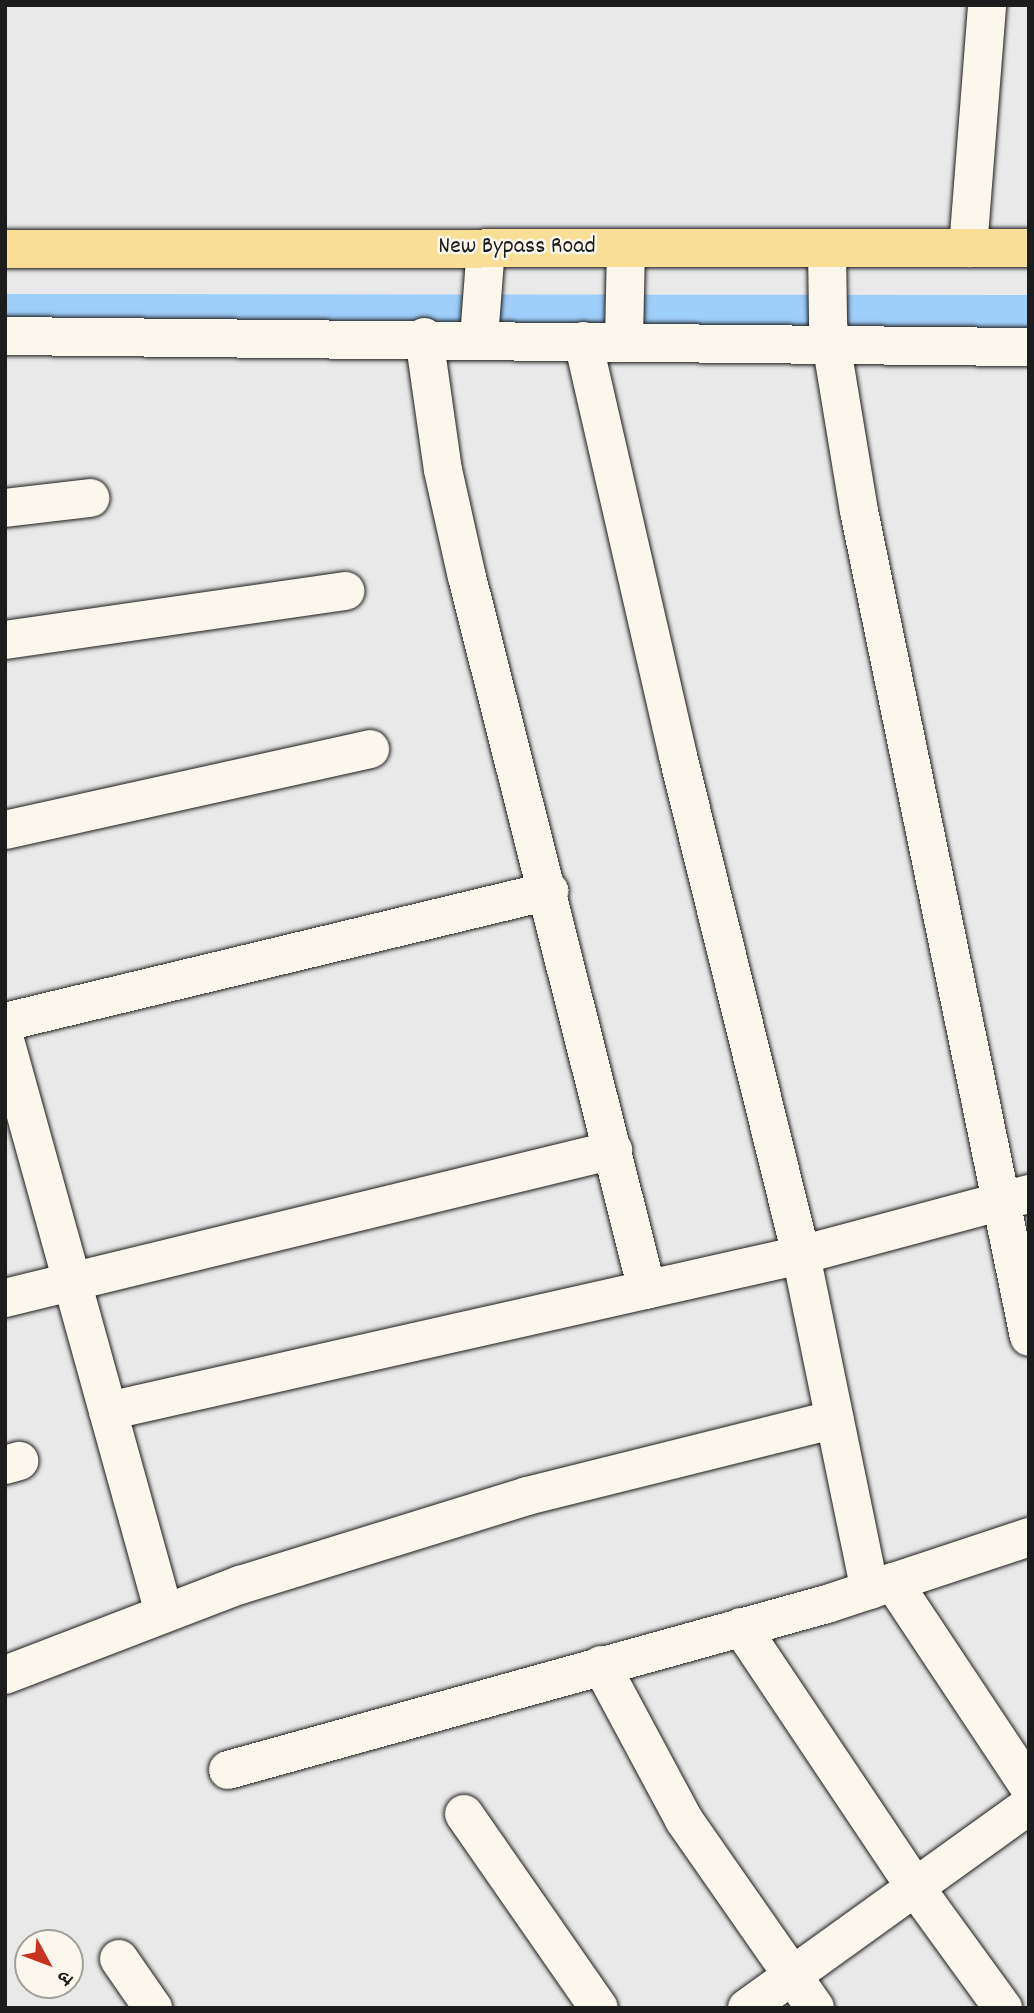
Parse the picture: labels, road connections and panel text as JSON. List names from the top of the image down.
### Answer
{
  "streets": {
    "main road": ["New Bypass Road"]
  },
  "north": "bottom right"
}
